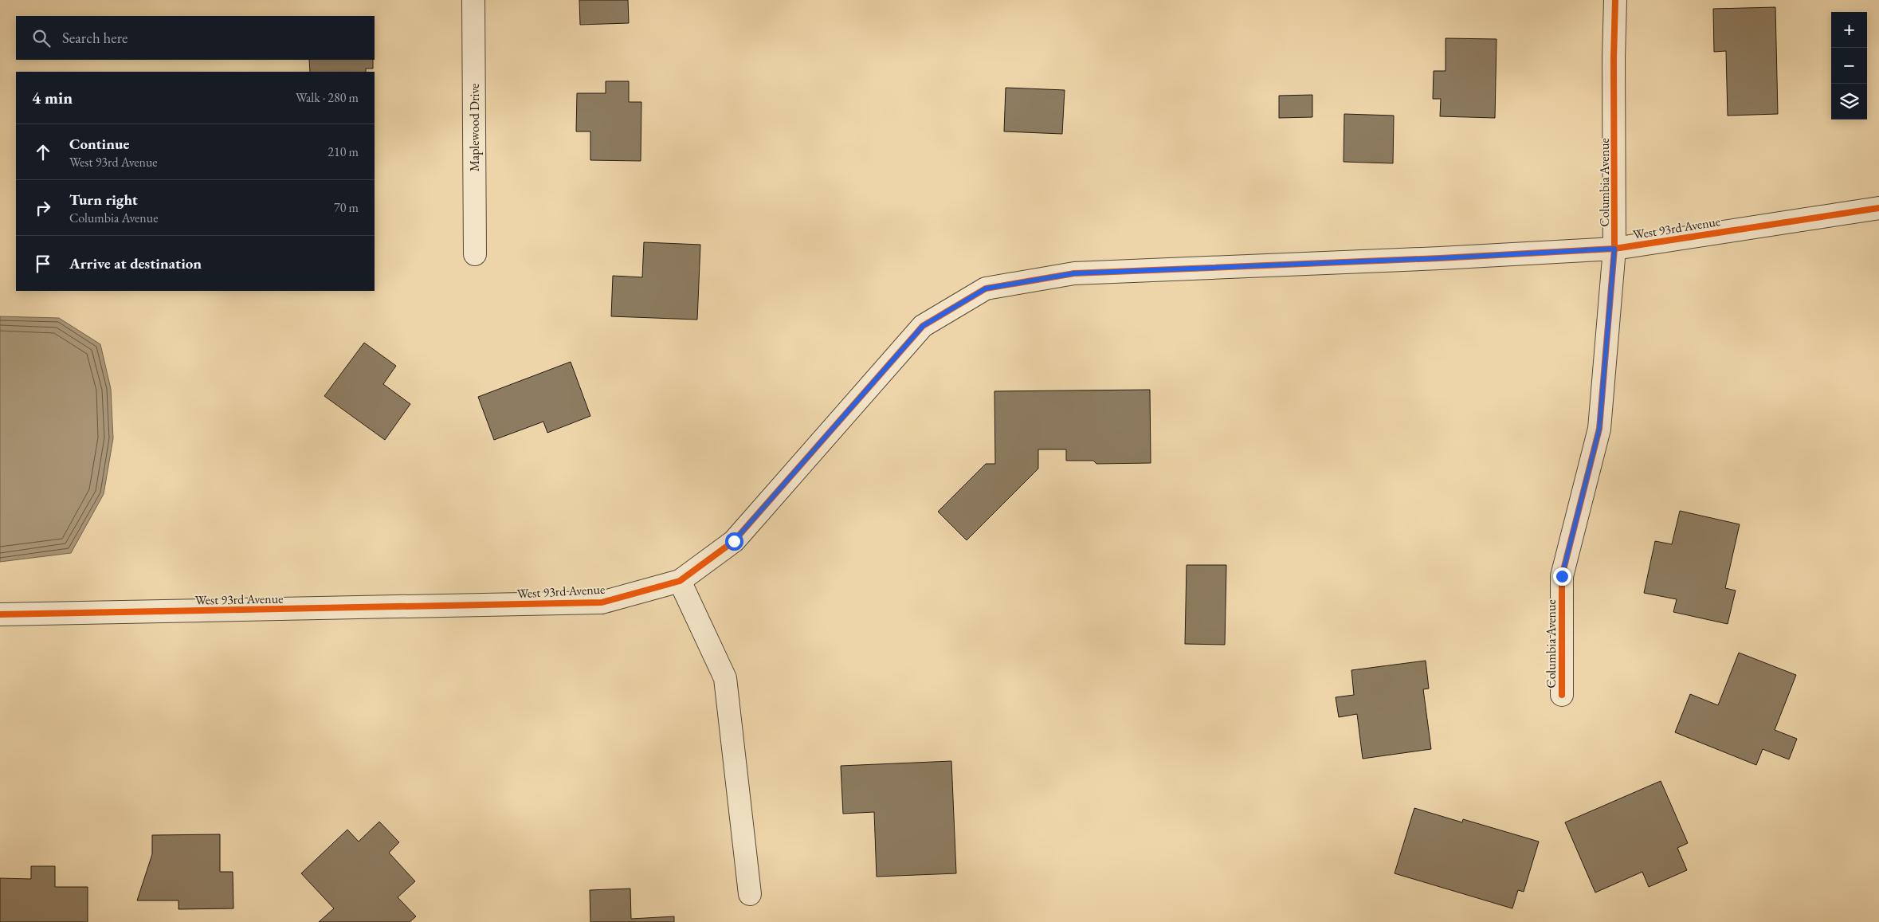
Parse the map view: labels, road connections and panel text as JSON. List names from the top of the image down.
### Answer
{
  "streets": {
    "street": ["Maplewood Drive", "Columbia Avenue", "West 93rd Avenue"]
  },
  "crossings": [
    ["Columbia Avenue", "West 93rd Avenue"]
  ],
  "page": {
    "map_buttons": ["+", "−"],
    "search": "Search here",
    "heading": ["4 min", "Walk · 280 m"],
    "list": [
      ["Continue", "West 93rd Avenue", "210 m"],
      ["Turn right", "Columbia Avenue", "70 m"],
      "Arrive at destination"
    ]
  }
}
